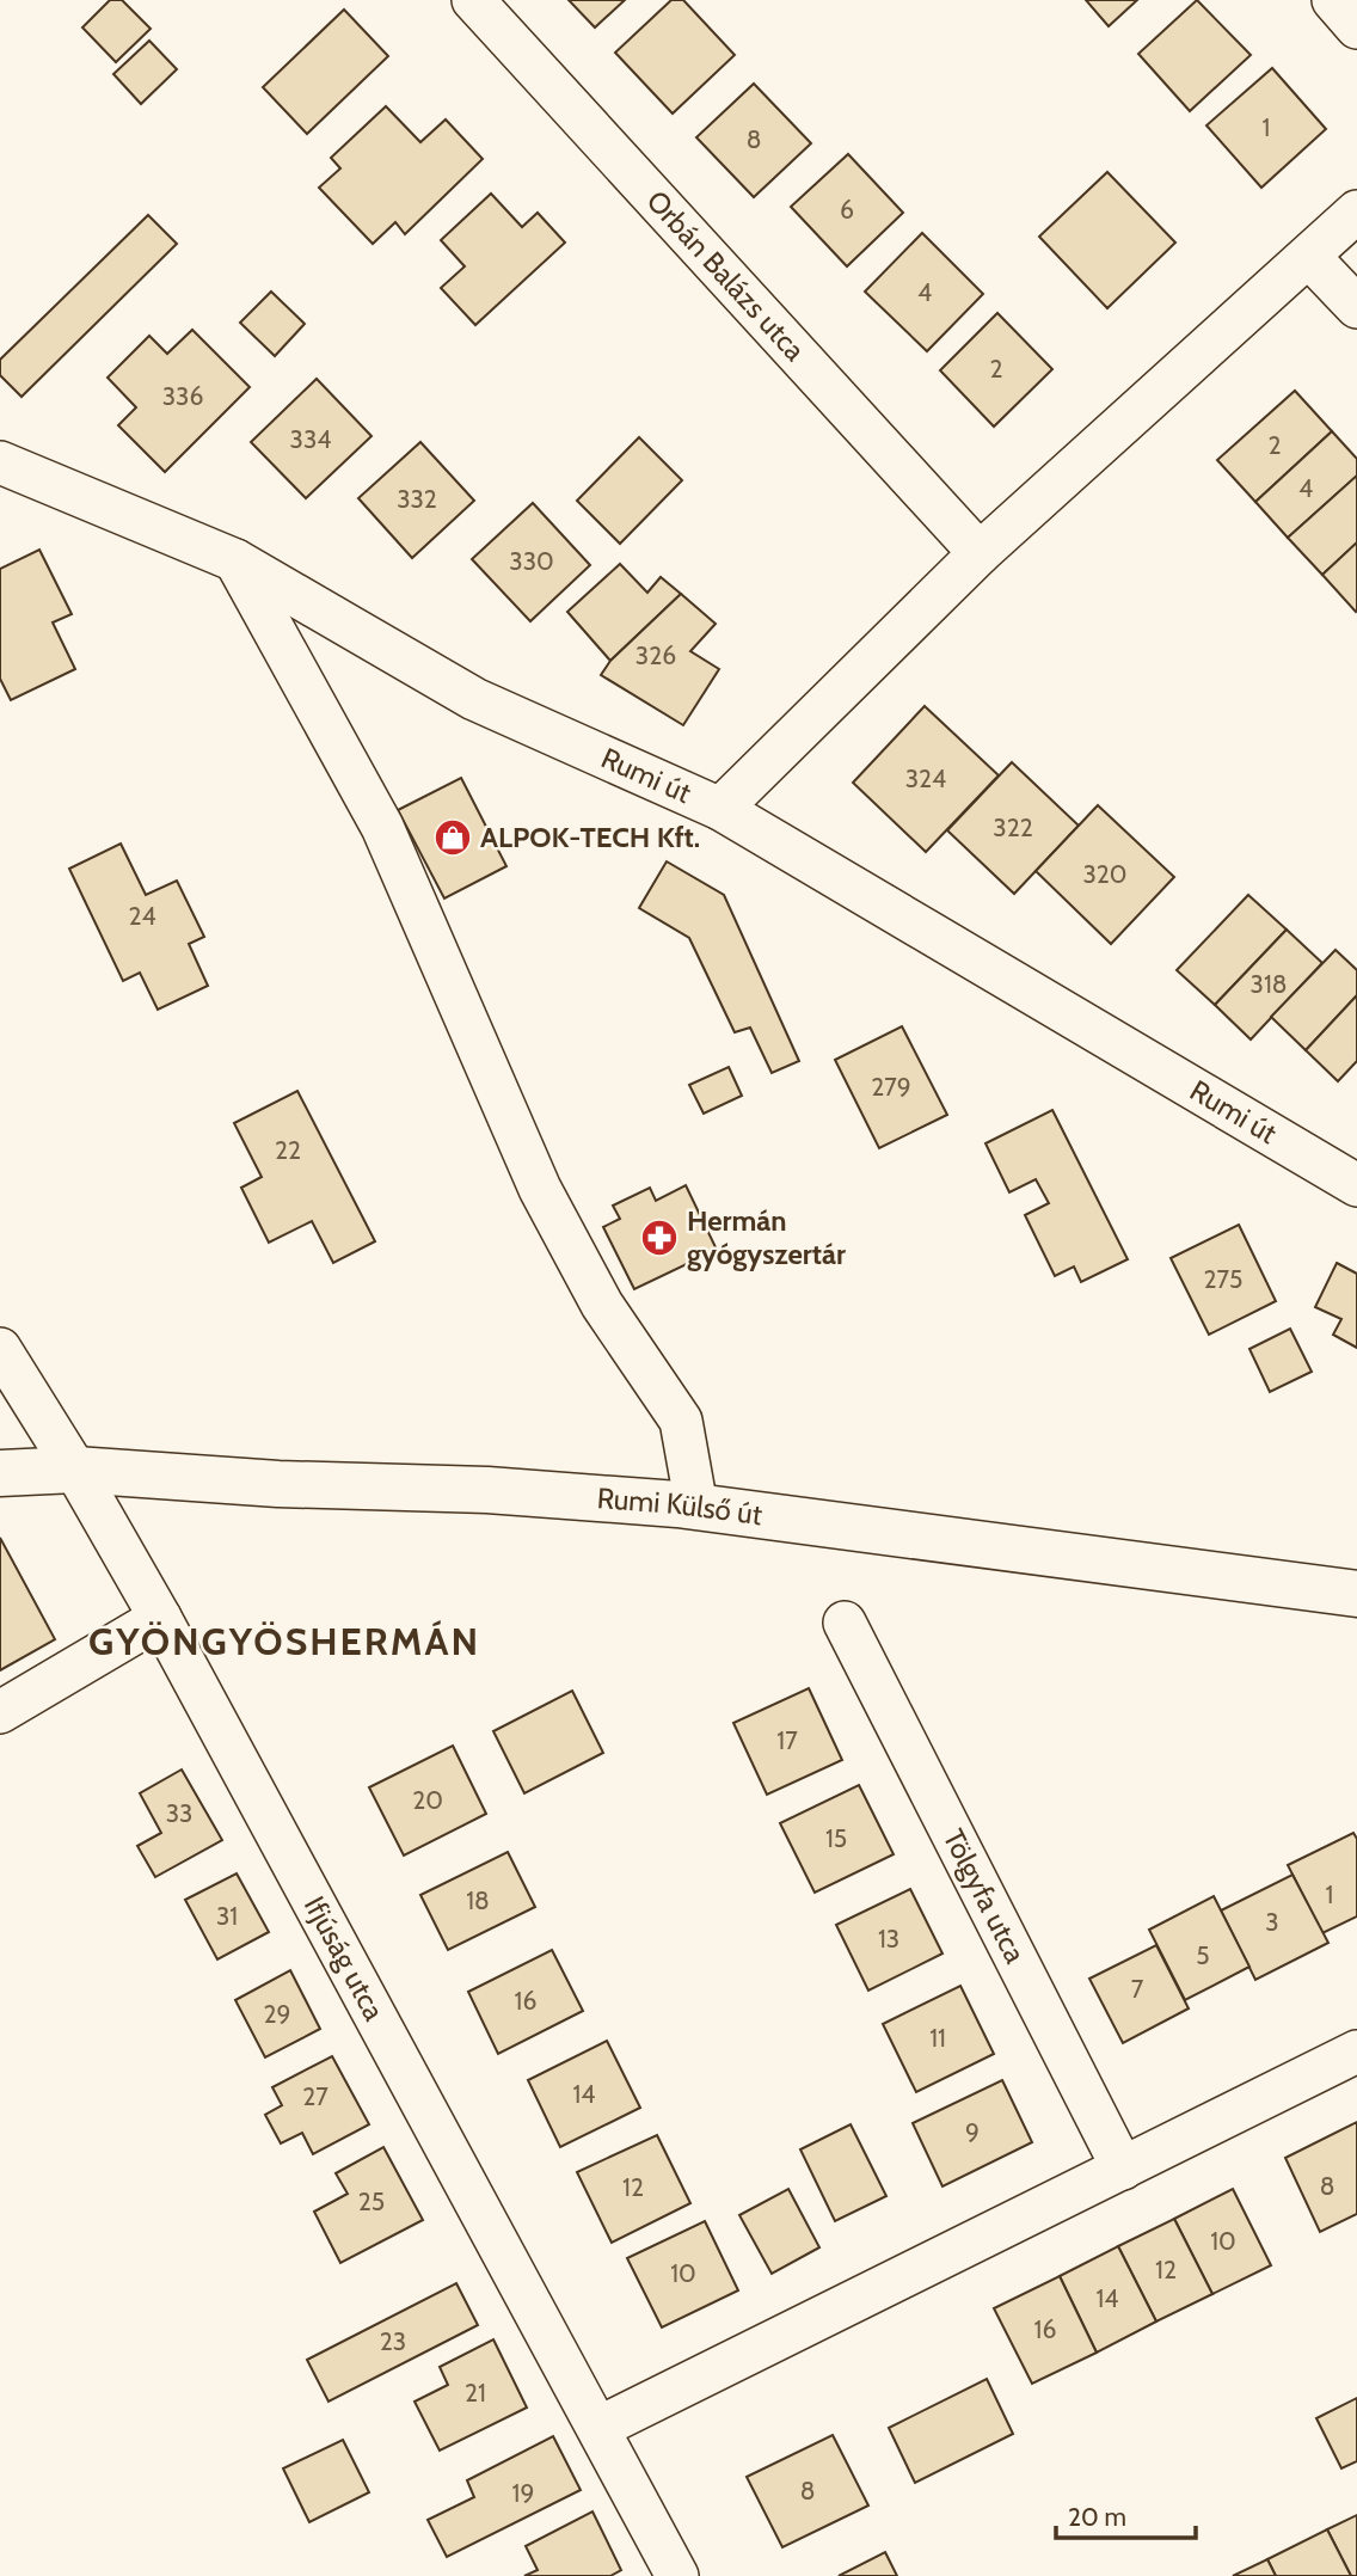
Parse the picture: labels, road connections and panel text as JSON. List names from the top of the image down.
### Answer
{
  "streets": {
    "street": [
      "Orbán Balázs utca",
      "Rumi út",
      "Rumi Külső út",
      "Tölgyfa utca",
      "Ifjúság utca"
    ]
  },
  "crossings": [
    ["Rumi Külső út", "Ifjúság utca"]
  ],
  "districts": ["GYÖNGYÖSHERMÁN"],
  "places": {
    "shop": ["ALPOK-TECH Kft."],
    "pharmacy": ["Hermán gyógyszertár"]
  },
  "house_numbers": [
    "1",
    "8",
    "6",
    "4",
    "2",
    "336",
    "334",
    "2",
    "4",
    "332",
    "330",
    "326",
    "324",
    "322",
    "320",
    "24",
    "318",
    "279",
    "22",
    "275",
    "17",
    "20",
    "33",
    "15",
    "1",
    "18",
    "31",
    "3",
    "13",
    "5",
    "7",
    "16",
    "29",
    "11",
    "14",
    "27",
    "9",
    "8",
    "12",
    "25",
    "10",
    "12",
    "10",
    "14",
    "16",
    "23",
    "21",
    "8",
    "19"
  ],
  "scale_bar": "20 m"
}
